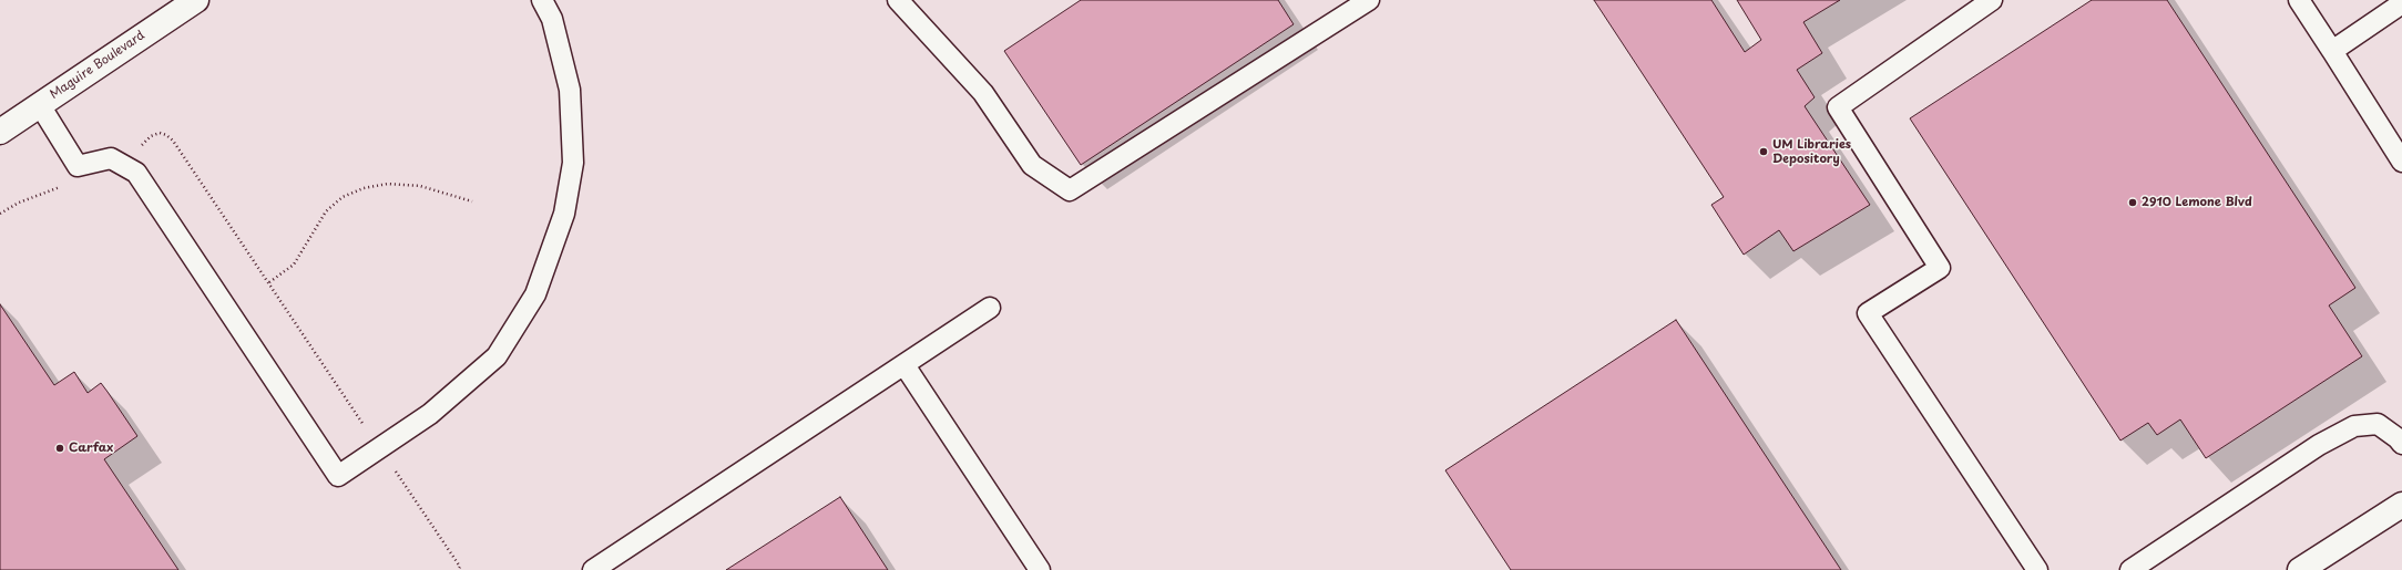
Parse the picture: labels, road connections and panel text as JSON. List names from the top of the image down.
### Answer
{
  "streets": {
    "street": ["Maguire Boulevard"]
  },
  "places": ["UM Libraries Depository", "2910 Lemone Blvd", "Carfax"]
}
